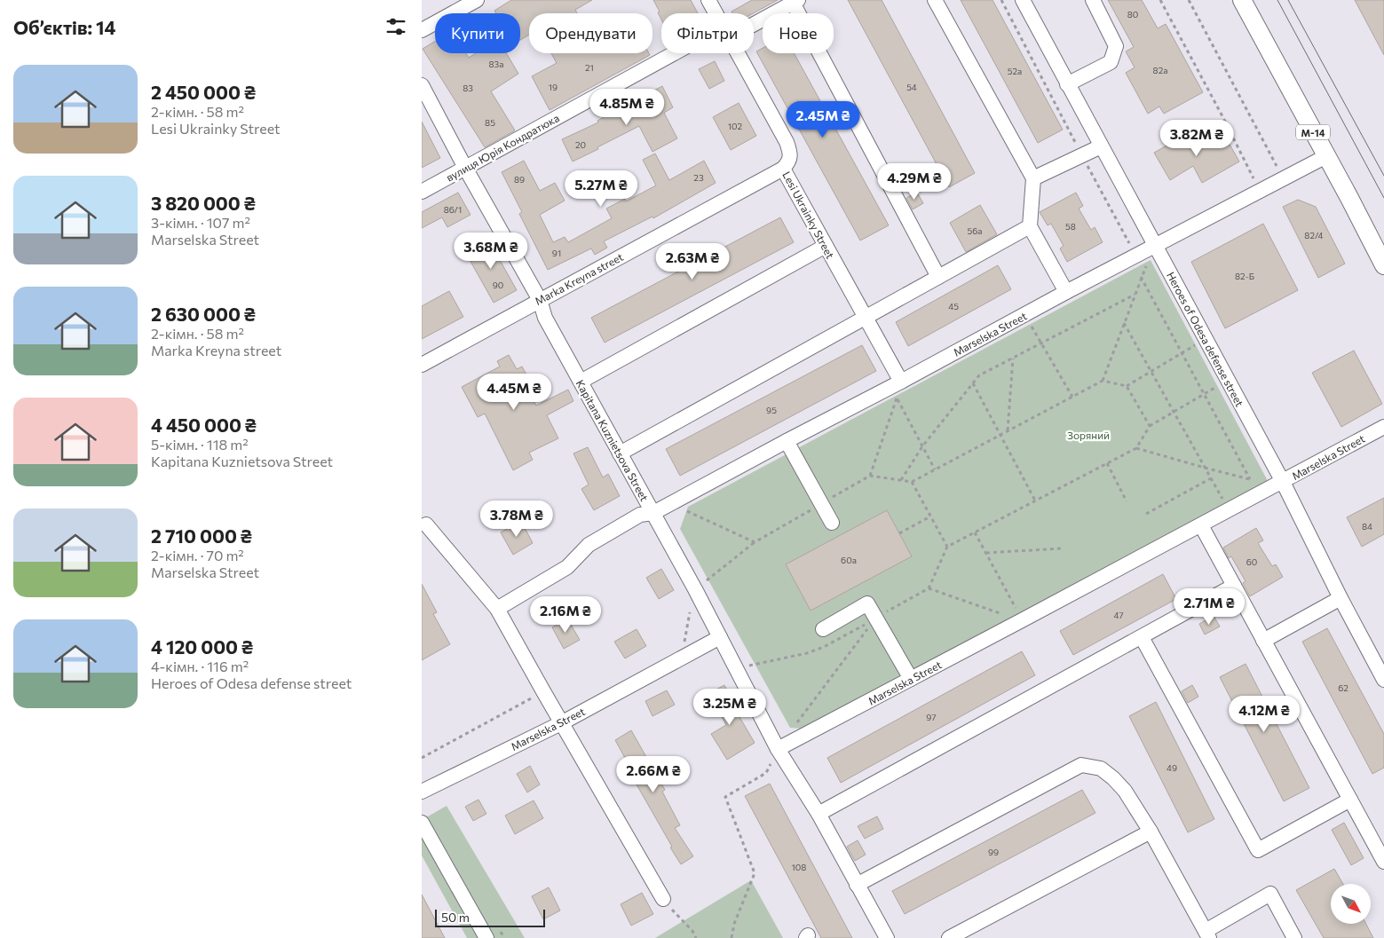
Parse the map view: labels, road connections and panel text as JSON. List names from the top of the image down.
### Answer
{
  "streets": {
    "main road": ["М-14"],
    "street": [
      "вулиця Юрія Кондратюка",
      "Lesi Ukrainky Street",
      "Marka Kreyna street",
      "Marselska Street",
      "Heroes of Odesa defense street",
      "Kapitana Kuznietsova Street"
    ]
  },
  "crossings": [
    ["М-14", "Marselska Street"],
    ["вулиця Юрія Кондратюка", "Kapitana Kuznietsova Street"],
    ["Lesi Ukrainky Street", "Marka Kreyna street"],
    ["Lesi Ukrainky Street", "Marselska Street"],
    ["Marka Kreyna street", "Kapitana Kuznietsova Street"],
    ["Marselska Street", "Heroes of Odesa defense street"],
    ["Marselska Street", "Kapitana Kuznietsova Street"]
  ],
  "parks": ["Зоряний"],
  "house_numbers": [
    "80",
    "83а",
    "21",
    "82а",
    "52а",
    "19",
    "54",
    "83",
    "85",
    "102",
    "20",
    "23",
    "89",
    "86/1",
    "58",
    "56а",
    "82/4",
    "91",
    "82-Б",
    "90",
    "45",
    "95",
    "84",
    "60а",
    "60",
    "47",
    "62",
    "97",
    "49",
    "99",
    "108"
  ],
  "scale_bar": "50 m",
  "north": "bottom right",
  "page": {
    "heading": "Об’єктів: 14",
    "chip": [
      "Купити",
      "Орендувати",
      "Фільтри",
      "Нове"
    ],
    "list": [
      {
        "name": "2 450 000 ₴",
        "note": "2-кімн. · 58 m² · Lesi Ukrainky Street"
      },
      {
        "name": "3 820 000 ₴",
        "note": "3-кімн. · 107 m² · Marselska Street"
      },
      {
        "name": "2 630 000 ₴",
        "note": "2-кімн. · 58 m² · Marka Kreyna street"
      },
      {
        "name": "4 450 000 ₴",
        "note": "5-кімн. · 118 m² · Kapitana Kuznietsova Street"
      },
      {
        "name": "2 710 000 ₴",
        "note": "2-кімн. · 70 m² · Marselska Street"
      },
      {
        "name": "4 120 000 ₴",
        "note": "4-кімн. · 116 m² · Heroes of Odesa defense street"
      }
    ],
    "price": [
      "4.85M ₴",
      "2.45M ₴",
      "3.82M ₴",
      "4.29M ₴",
      "5.27M ₴",
      "3.68M ₴",
      "2.63M ₴",
      "4.45M ₴",
      "3.78M ₴",
      "2.71M ₴",
      "2.16M ₴",
      "3.25M ₴",
      "4.12M ₴",
      "2.66M ₴"
    ],
    "scale": "50 m"
  }
}
